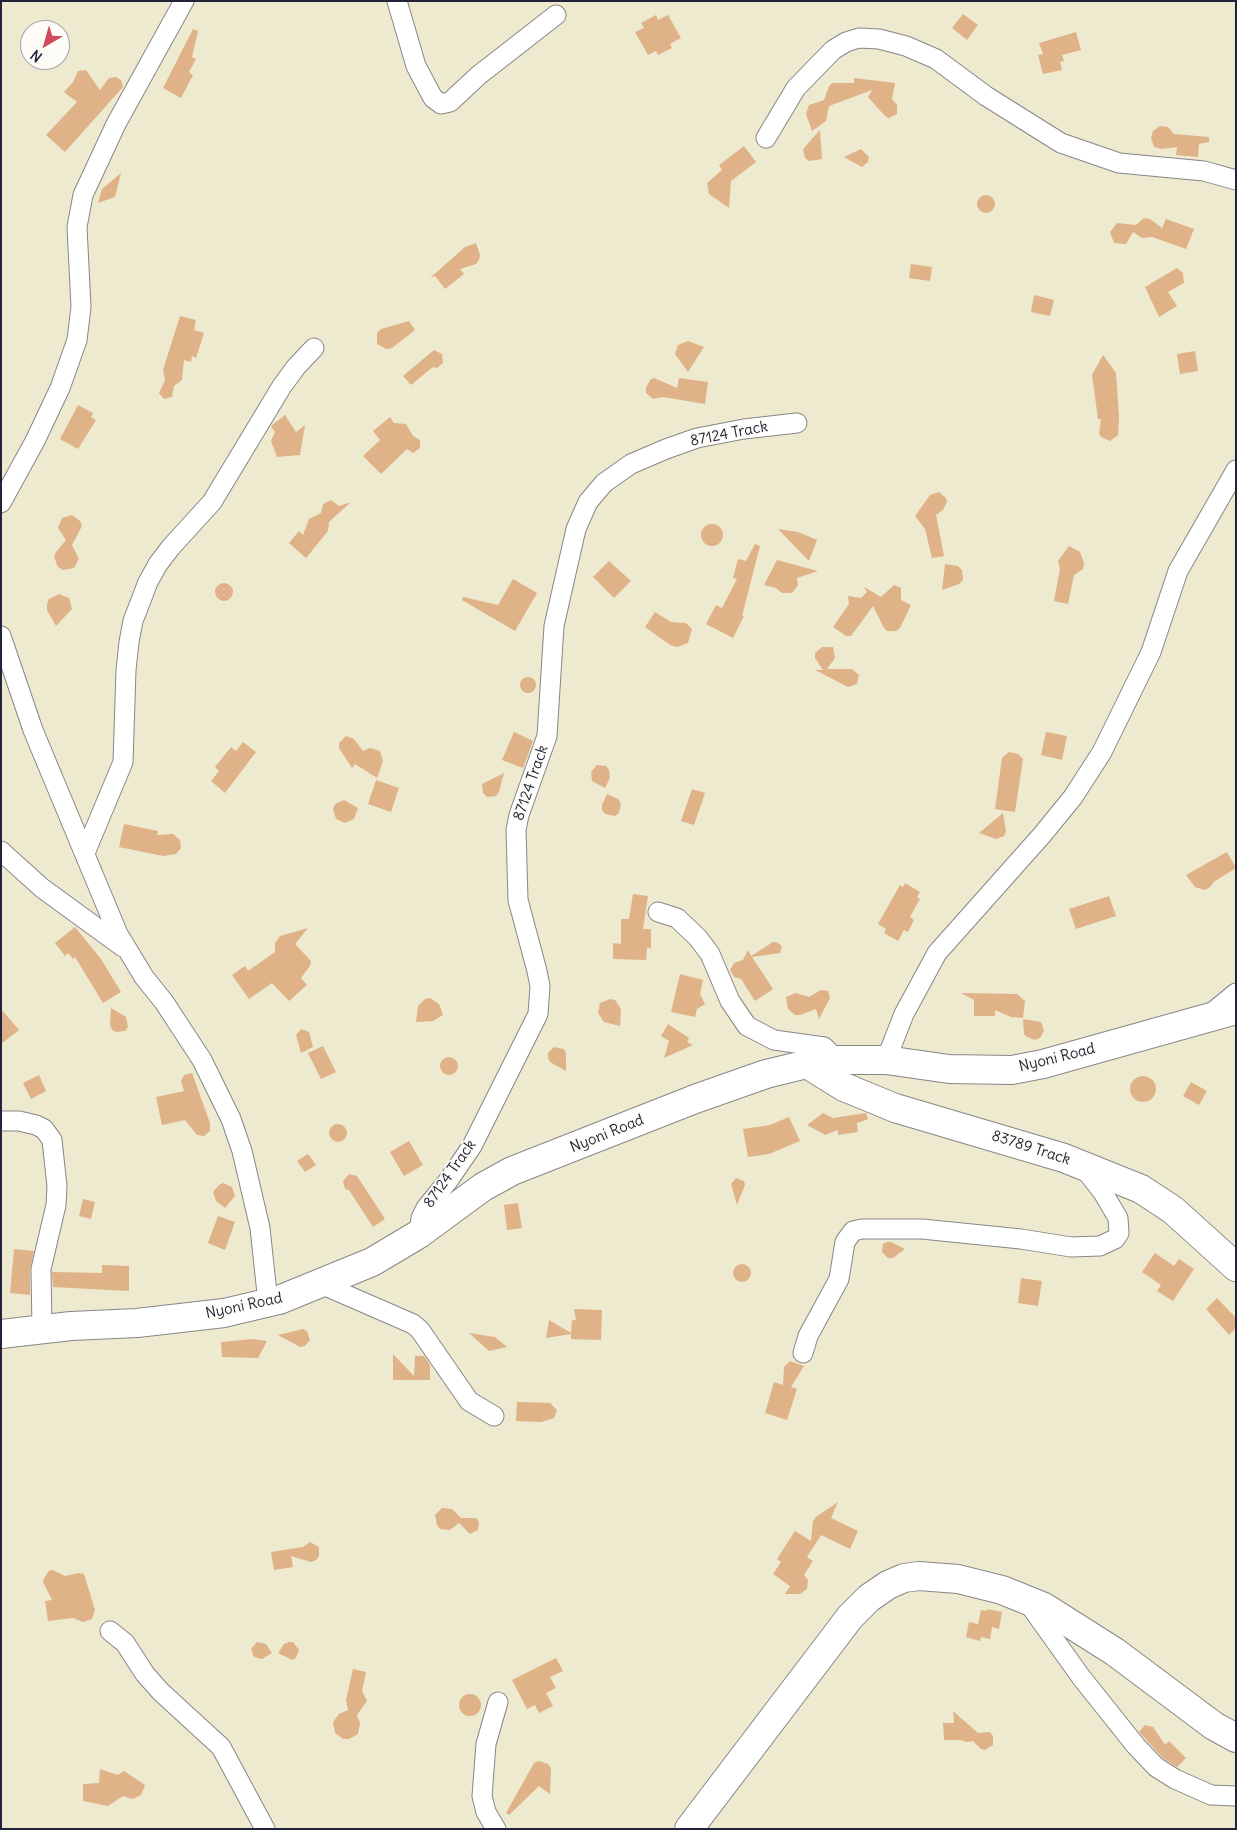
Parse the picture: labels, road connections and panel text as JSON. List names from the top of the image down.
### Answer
{
  "streets": {
    "street": ["87124 Track", "Nyoni Road", "83789 Track"]
  },
  "crossings": [
    ["87124 Track", "Nyoni Road"],
    ["Nyoni Road", "83789 Track"]
  ],
  "north": "bottom left"
}
